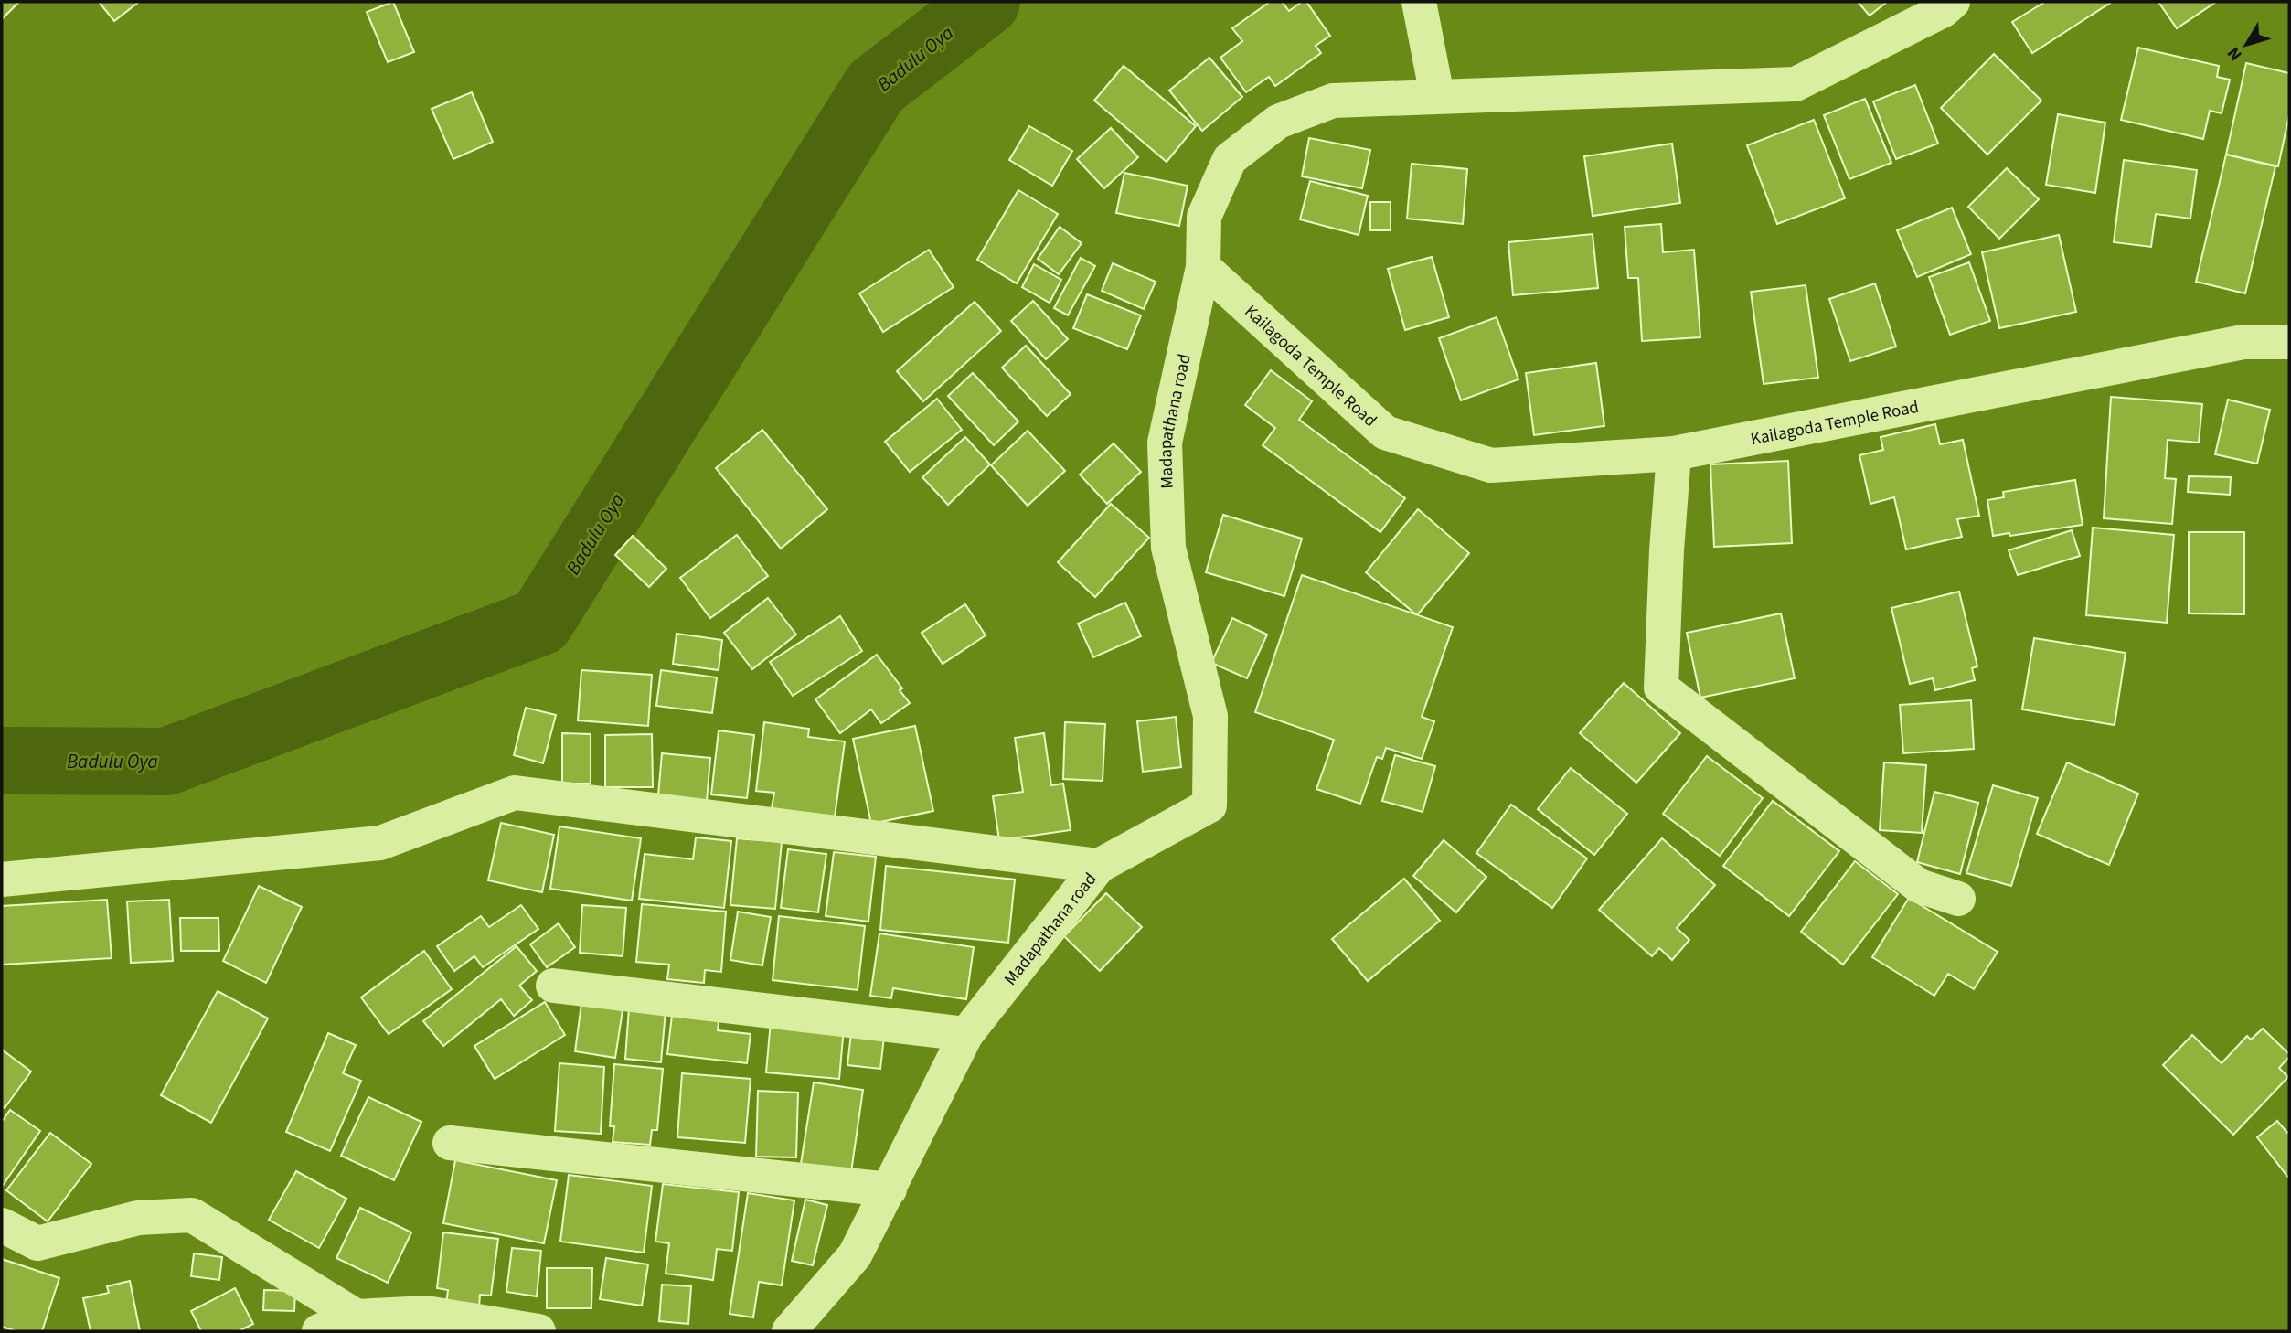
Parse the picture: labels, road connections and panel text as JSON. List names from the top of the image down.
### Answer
{
  "streets": {
    "street": ["Kailagoda Temple Road", "Madapathana road"]
  },
  "crossings": [
    ["Kailagoda Temple Road", "Madapathana road"]
  ],
  "water": ["Badulu Oya"],
  "north": "bottom left"
}
